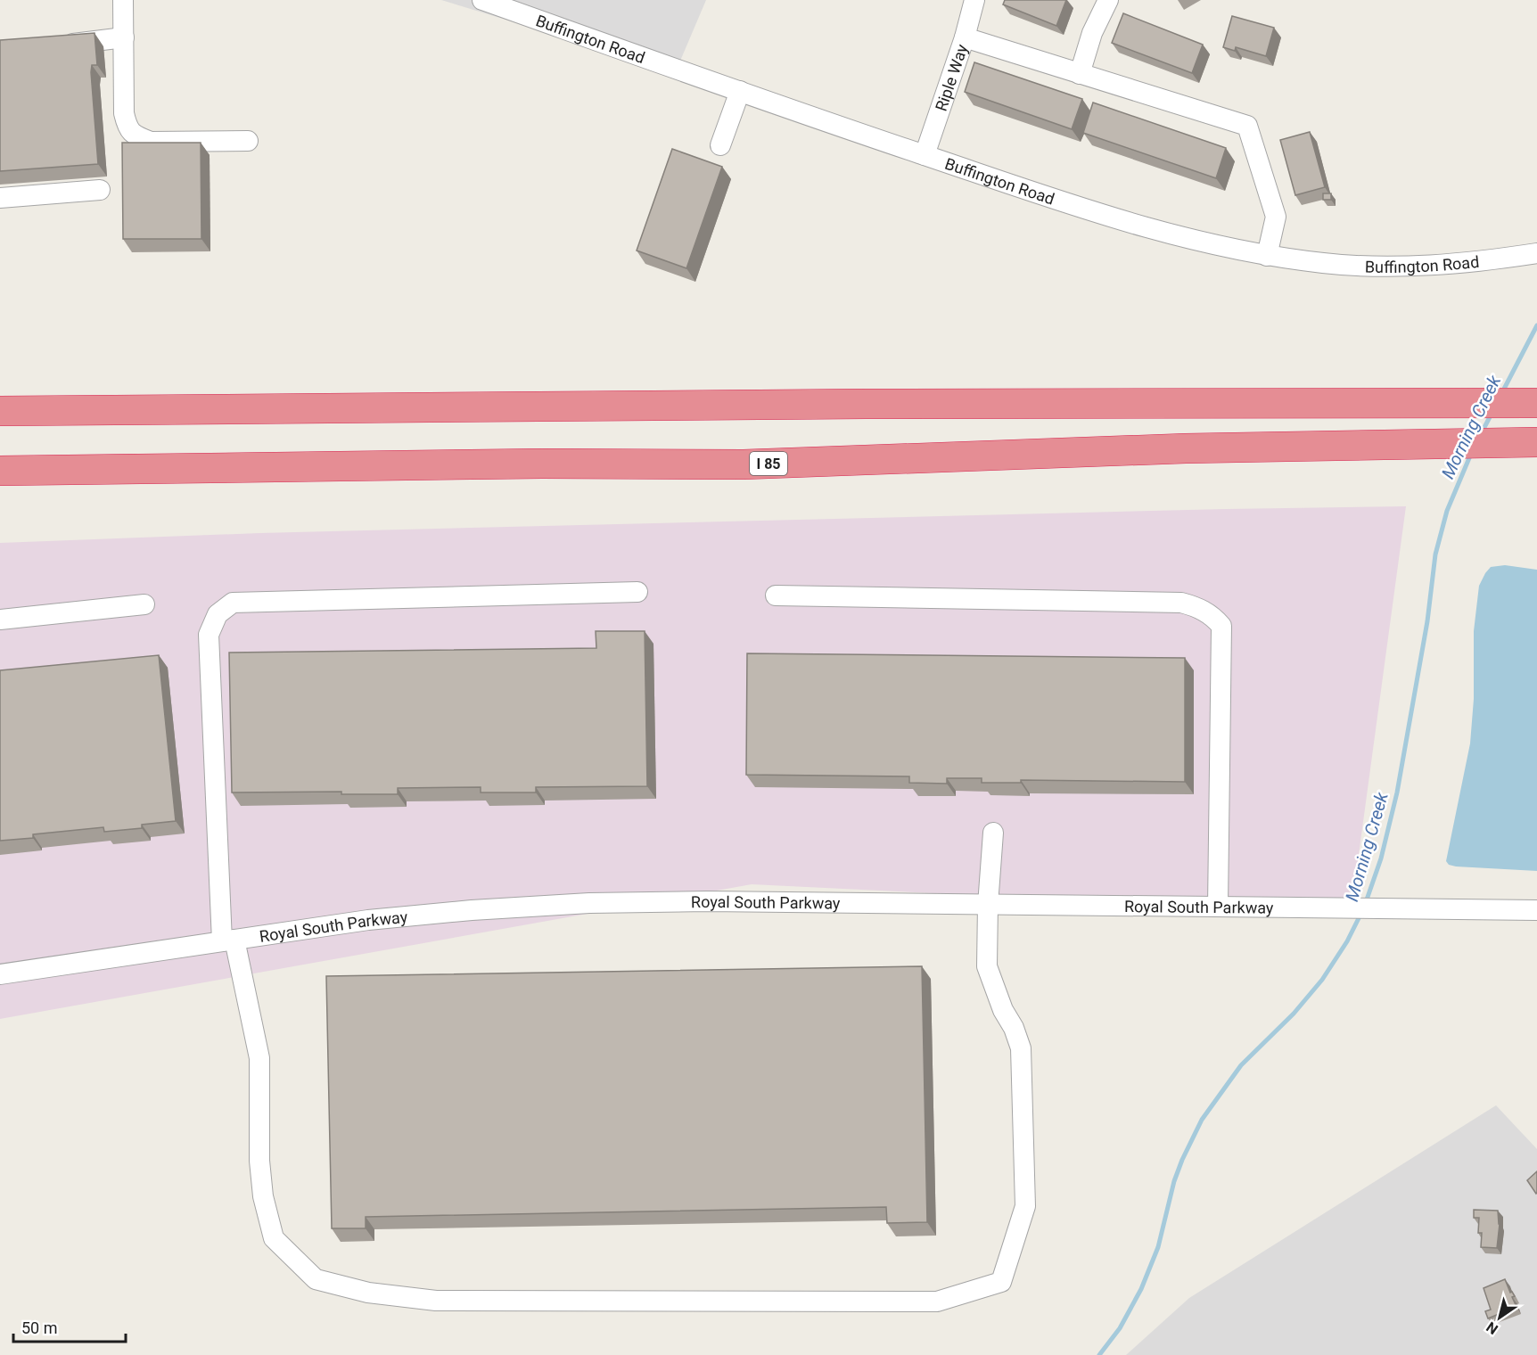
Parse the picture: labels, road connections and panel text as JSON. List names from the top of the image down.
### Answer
{
  "streets": {
    "highway": ["I 85"],
    "street": ["Buffington Road", "Riple Way", "Royal South Parkway"]
  },
  "crossings": [
    ["Buffington Road", "Riple Way"]
  ],
  "water": ["Morning Creek"],
  "scale_bar": "50 m",
  "north": "bottom left"
}
